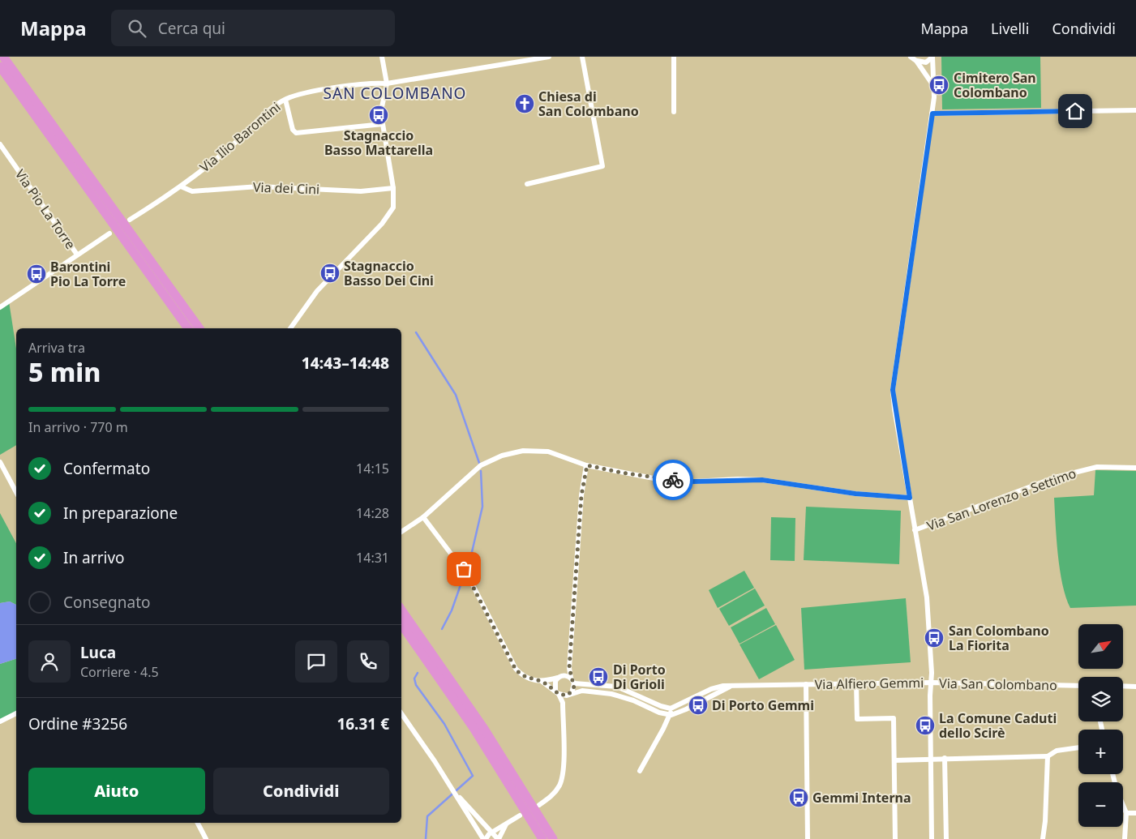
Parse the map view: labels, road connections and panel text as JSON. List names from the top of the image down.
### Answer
{
  "streets": {
    "street": [
      "Via Ilio Barontini",
      "Via dei Cini",
      "Via Pio La Torre",
      "Via San Lorenzo a Settimo",
      "Via Alfiero Gemmi",
      "Via San Colombano"
    ]
  },
  "crossings": [
    ["Via Ilio Barontini", "Via dei Cini"],
    ["Via San Lorenzo a Settimo", "Via San Colombano"],
    ["Via Alfiero Gemmi", "Via San Colombano"]
  ],
  "districts": ["SAN COLOMBANO"],
  "places": {
    "bus stop": [
      "Cimitero San Colombano",
      "Stagnaccio Basso Mattarella",
      "Stagnaccio Basso Dei Cini",
      "Barontini Pio La Torre",
      "San Colombano La Fiorita",
      "Di Porto Di Grioli",
      "Di Porto Gemmi",
      "La Comune Caduti dello Scirè",
      "Gemmi Interna"
    ],
    "church": ["Chiesa di San Colombano"]
  },
  "north": "top right",
  "page": {
    "header": "Mappa",
    "search": "Cerca qui",
    "nav": ["Mappa", "Livelli", "Condividi"],
    "heading": ["5 min", "Arriva tra", "14:43–14:48"],
    "panel": [
      "Luca",
      "Corriere · 4.5",
      "Ordine #3256",
      "16.31 €"
    ],
    "bar": "In arrivo · 770 m",
    "list": [
      ["Confermato", "14:15"],
      ["In preparazione", "14:28"],
      ["In arrivo", "14:31"],
      "Consegnato"
    ],
    "map_buttons": ["+", "−"],
    "buttons": ["Aiuto", "Condividi"]
  }
}
